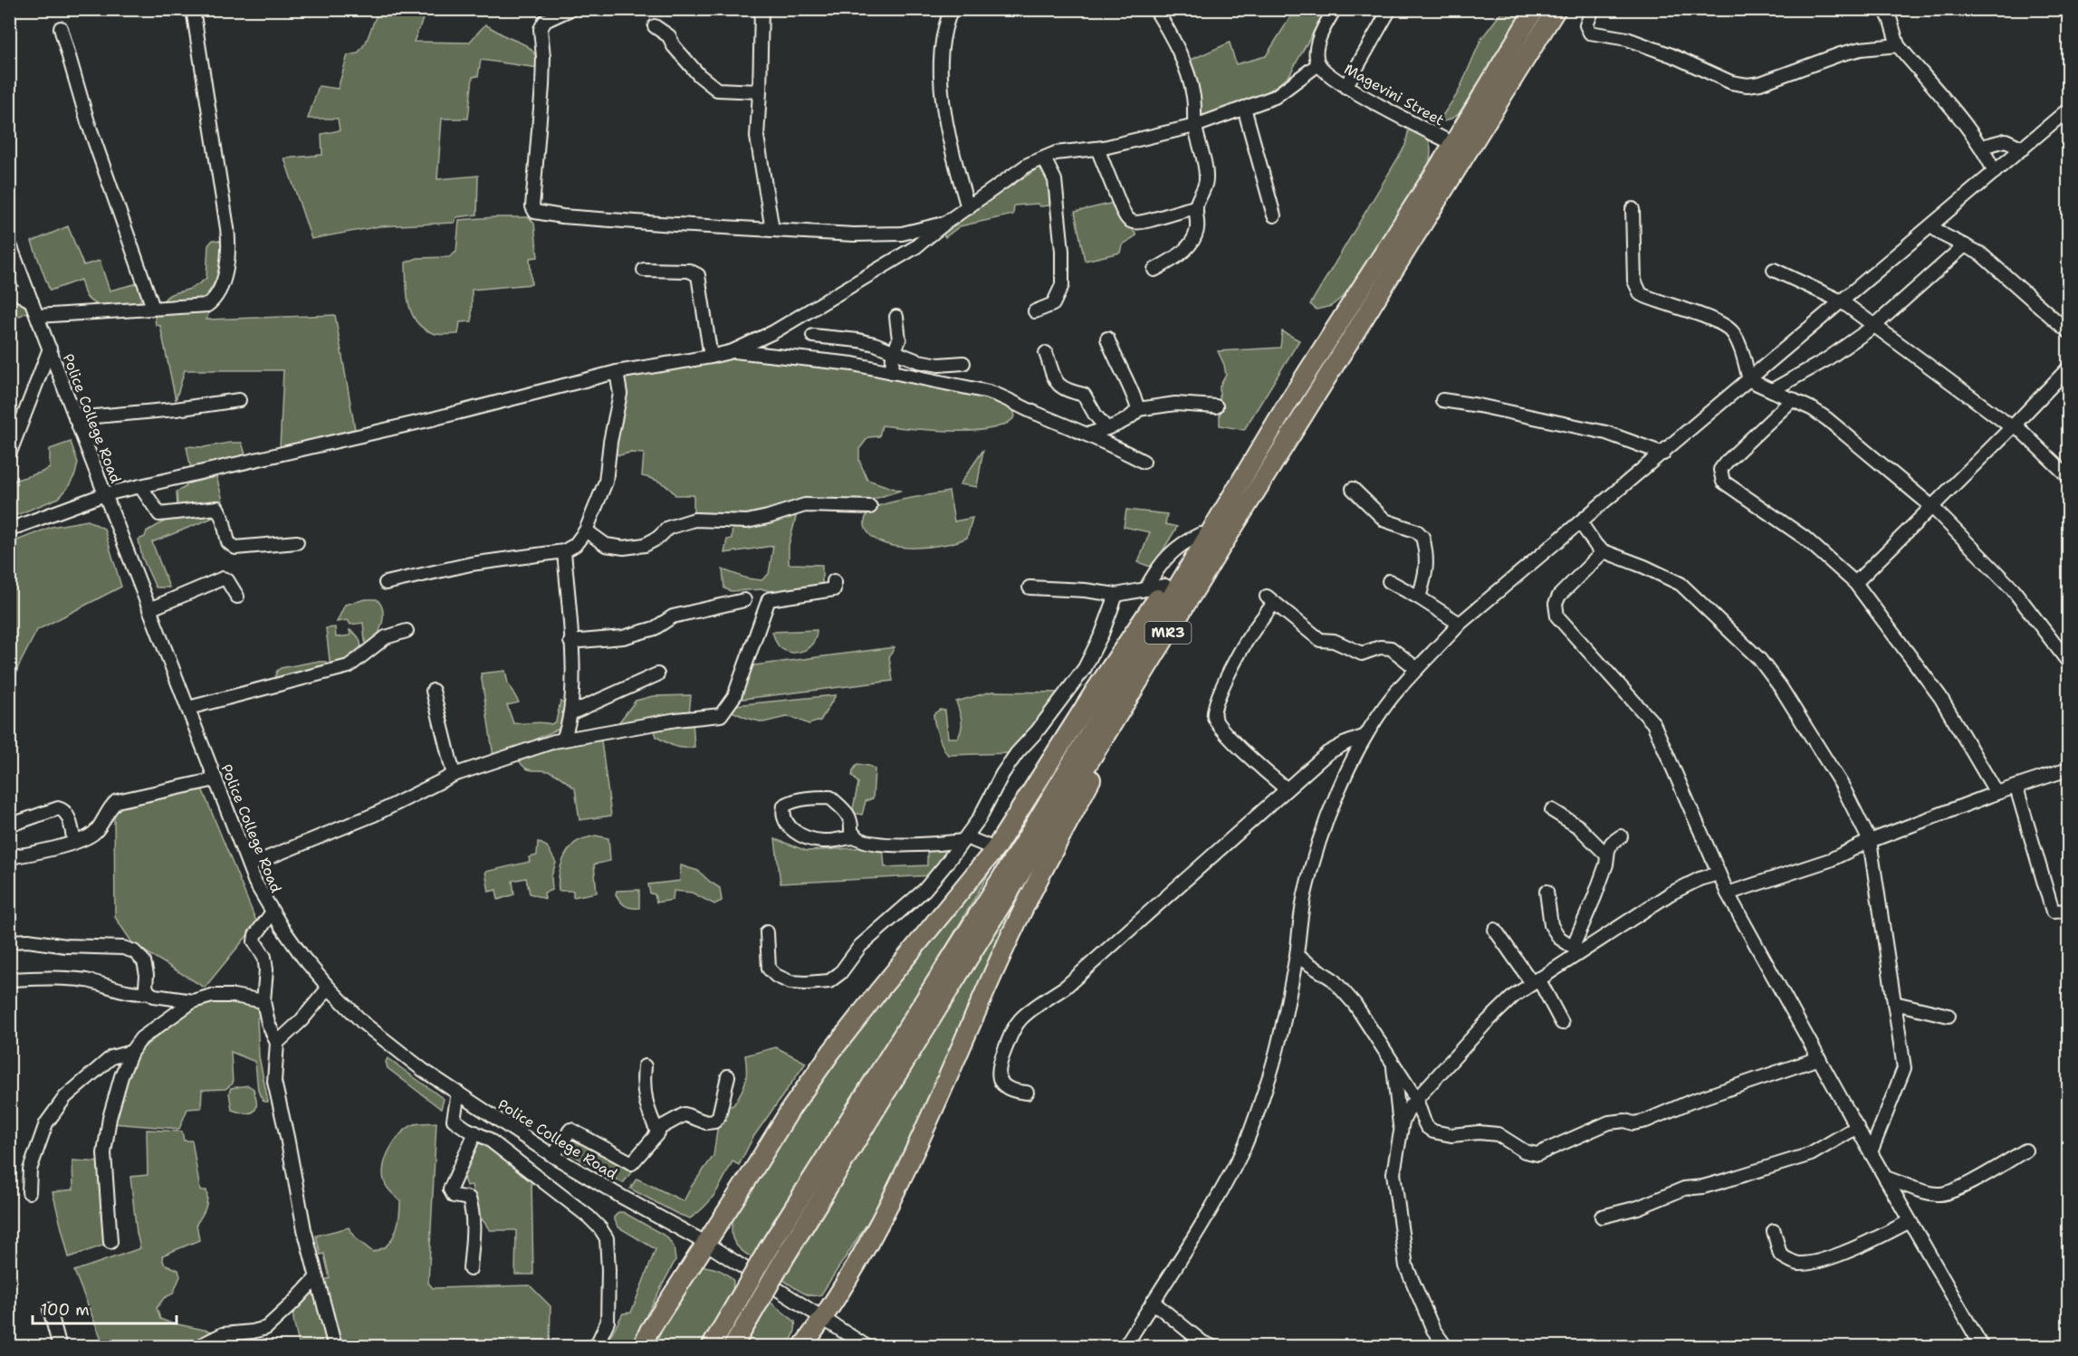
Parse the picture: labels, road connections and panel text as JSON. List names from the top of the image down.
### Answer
{
  "streets": {
    "highway": ["MR3"],
    "street": ["Magevini Street", "Police College Road"]
  },
  "crossings": [
    ["Magevini Street", "MR3"]
  ],
  "scale_bar": "100 m"
}
